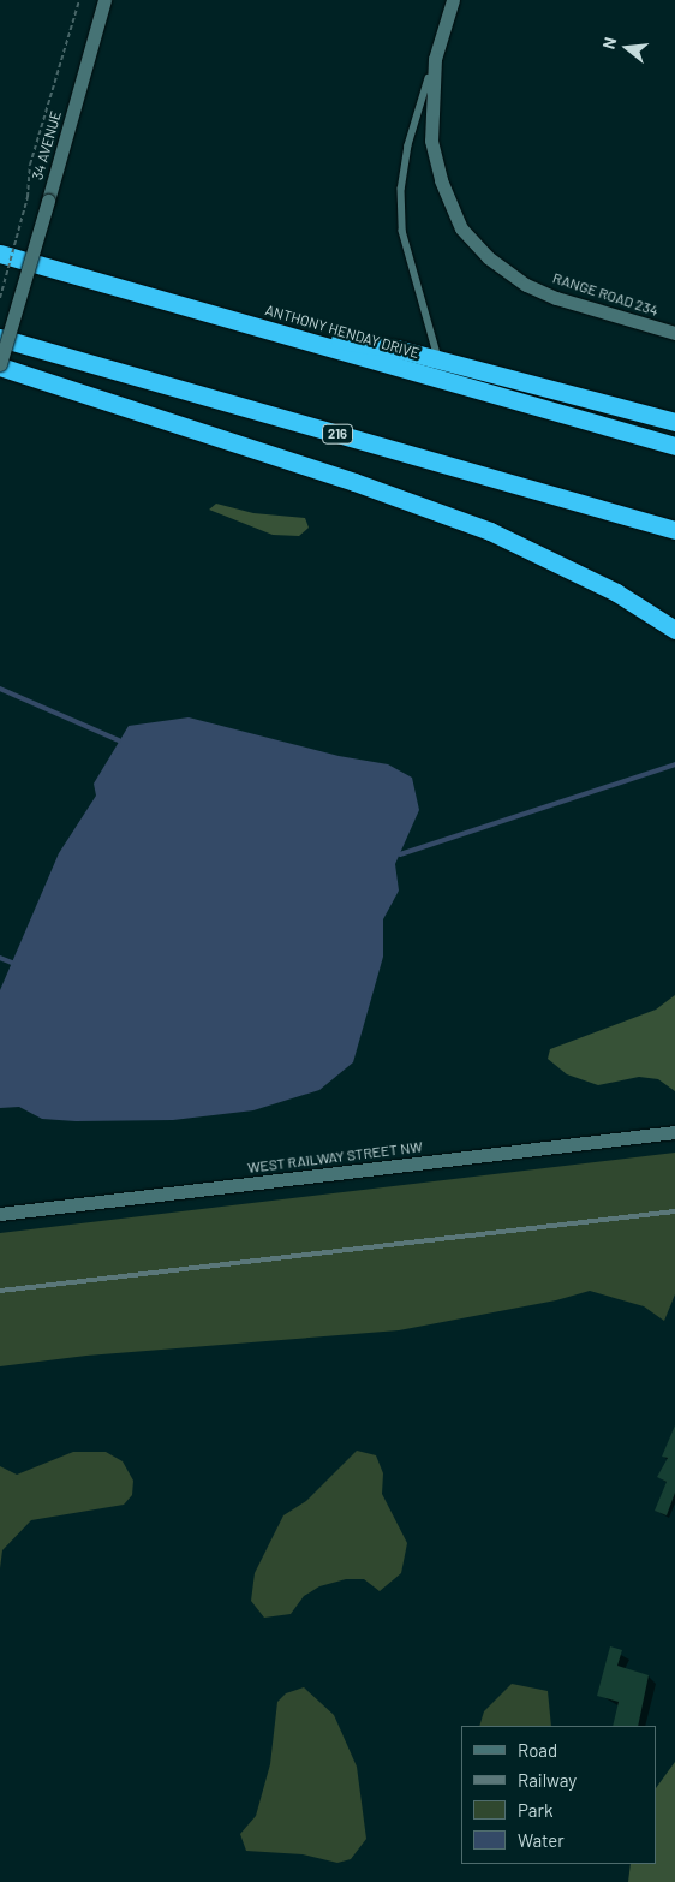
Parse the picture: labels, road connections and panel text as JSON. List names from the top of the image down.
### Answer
{
  "streets": {
    "highway": ["ANTHONY HENDAY DRIVE", "216"],
    "street": ["34 AVENUE", "RANGE ROAD 234", "WEST RAILWAY STREET NW"]
  },
  "legend": [
    "Road",
    "Railway",
    "Park",
    "Water"
  ],
  "north": "left"
}
